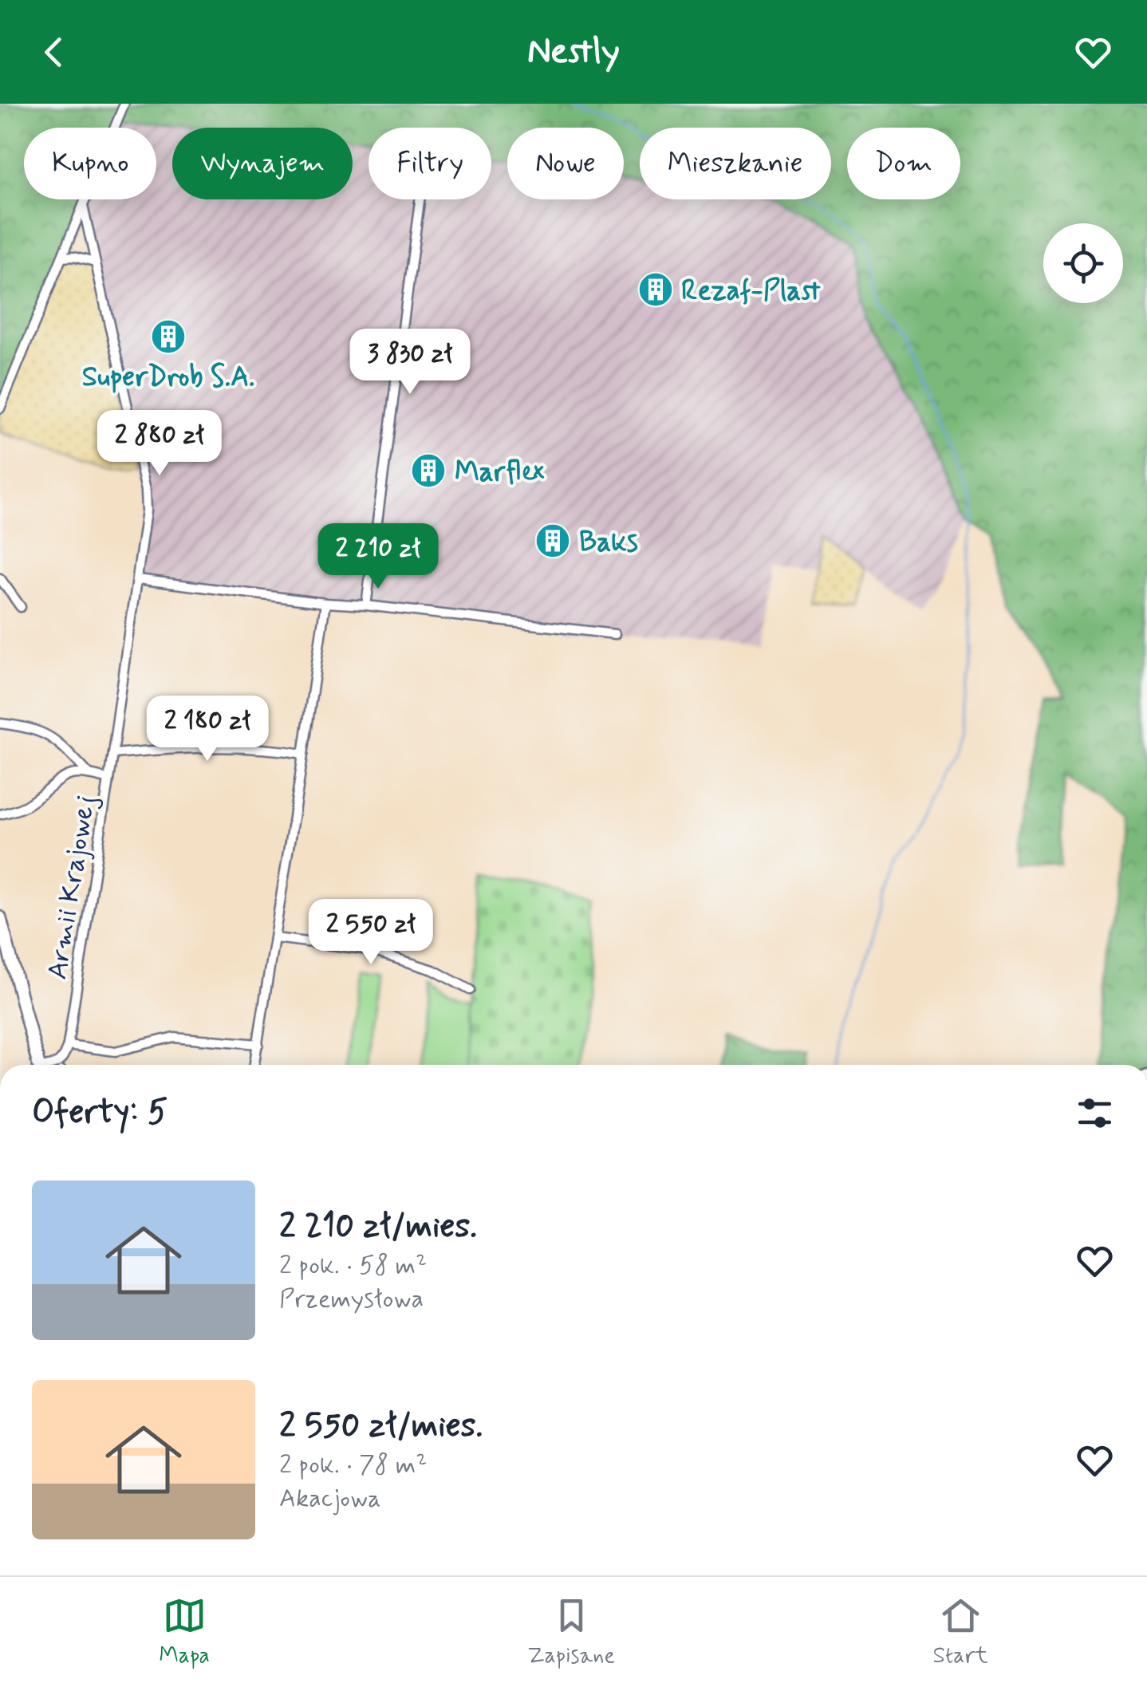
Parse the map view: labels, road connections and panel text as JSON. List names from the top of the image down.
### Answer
{
  "streets": {
    "street": ["Armii Krajowej"]
  },
  "places": {
    "building": [
      "Rezaf-Plast",
      "SuperDrob S.A.",
      "Marflex",
      "Baks"
    ]
  },
  "page": {
    "header": "Nestly",
    "chip": [
      "Kupno",
      "Wynajem",
      "Filtry",
      "Nowe",
      "Mieszkanie",
      "Dom"
    ],
    "price": [
      "3 830 zł",
      "2 880 zł",
      "2 210 zł",
      "2 180 zł",
      "2 550 zł"
    ],
    "heading": "Oferty: 5",
    "list": [
      {
        "name": "2 210 zł/mies.",
        "note": "2 pok. · 58 m² · Przemysłowa"
      },
      {
        "name": "2 550 zł/mies.",
        "note": "2 pok. · 78 m² · Akacjowa"
      }
    ],
    "tabs": ["Mapa", "Zapisane", "Start"]
  }
}
